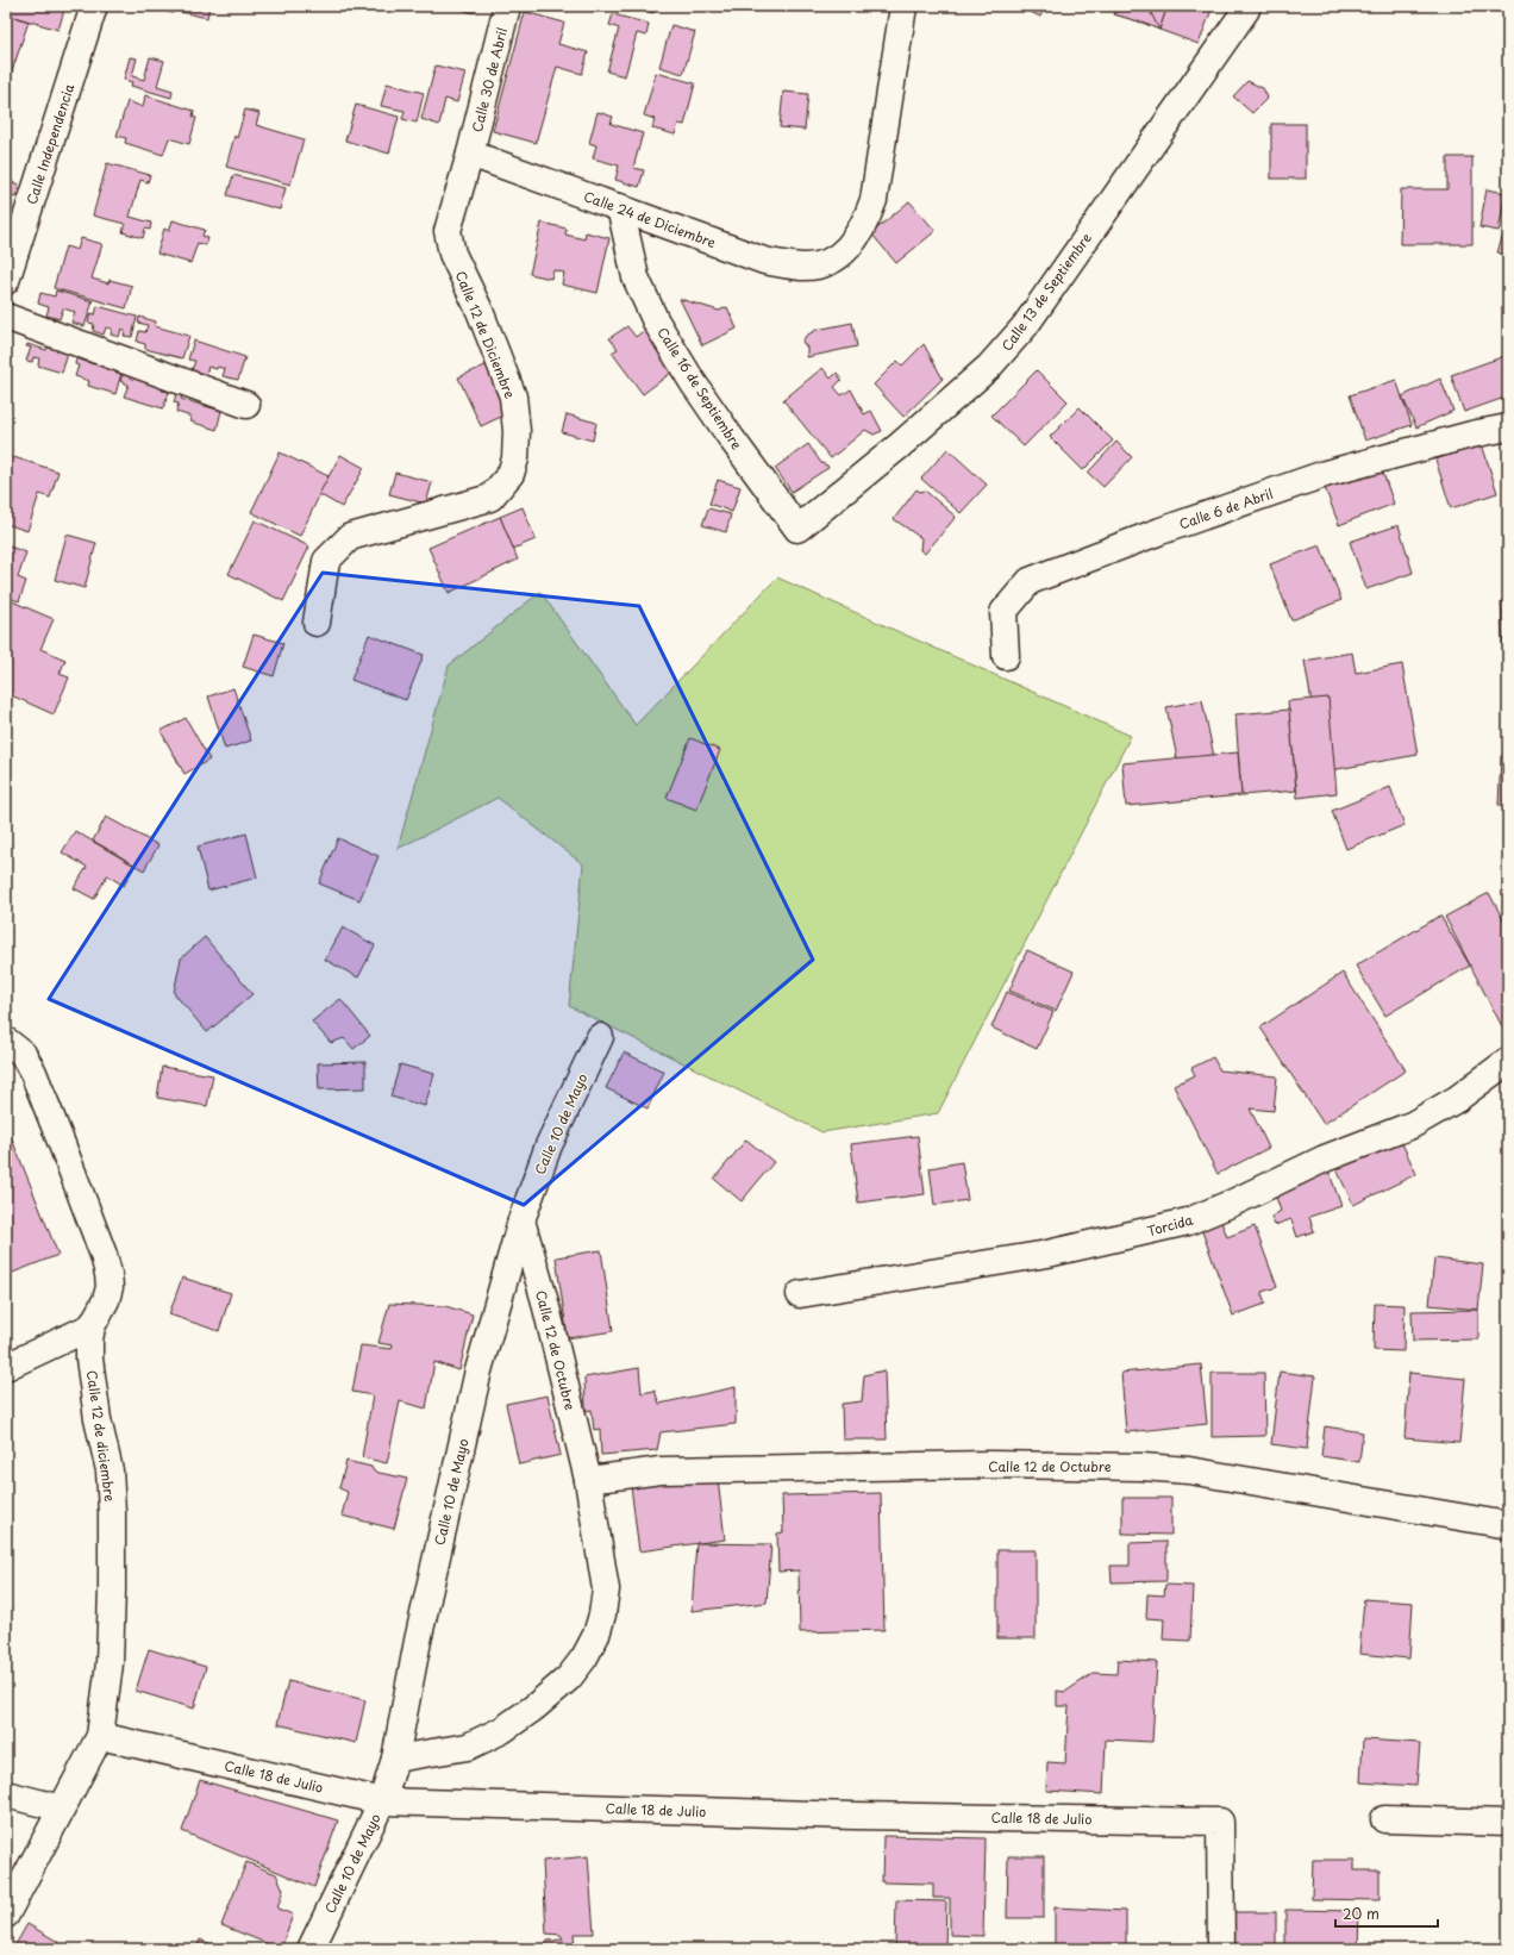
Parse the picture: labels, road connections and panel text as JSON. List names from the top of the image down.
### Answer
{
  "streets": {
    "street": [
      "Calle 30 de Abril",
      "Calle Independencia",
      "Calle 24 de Diciembre",
      "Calle 13 de Septiembre",
      "Calle 12 de Diciembre",
      "Calle 16 de Septiembre",
      "Calle 6 de Abril",
      "Calle 10 de Mayo",
      "Torcida",
      "Calle 12 de Octubre",
      "Calle 12 de diciembre",
      "Calle 18 de Julio"
    ]
  },
  "crossings": [
    ["Calle 30 de Abril", "Calle 24 de Diciembre"],
    ["Calle 30 de Abril", "Calle 12 de Diciembre"],
    ["Calle 24 de Diciembre", "Calle 12 de Diciembre"],
    ["Calle 24 de Diciembre", "Calle 16 de Septiembre"],
    ["Calle 13 de Septiembre", "Calle 16 de Septiembre"],
    ["Calle 10 de Mayo", "Calle 12 de Octubre"],
    ["Calle 10 de Mayo", "Calle 18 de Julio"],
    ["Calle 12 de diciembre", "Calle 18 de Julio"]
  ],
  "scale_bar": "20 m"
}
